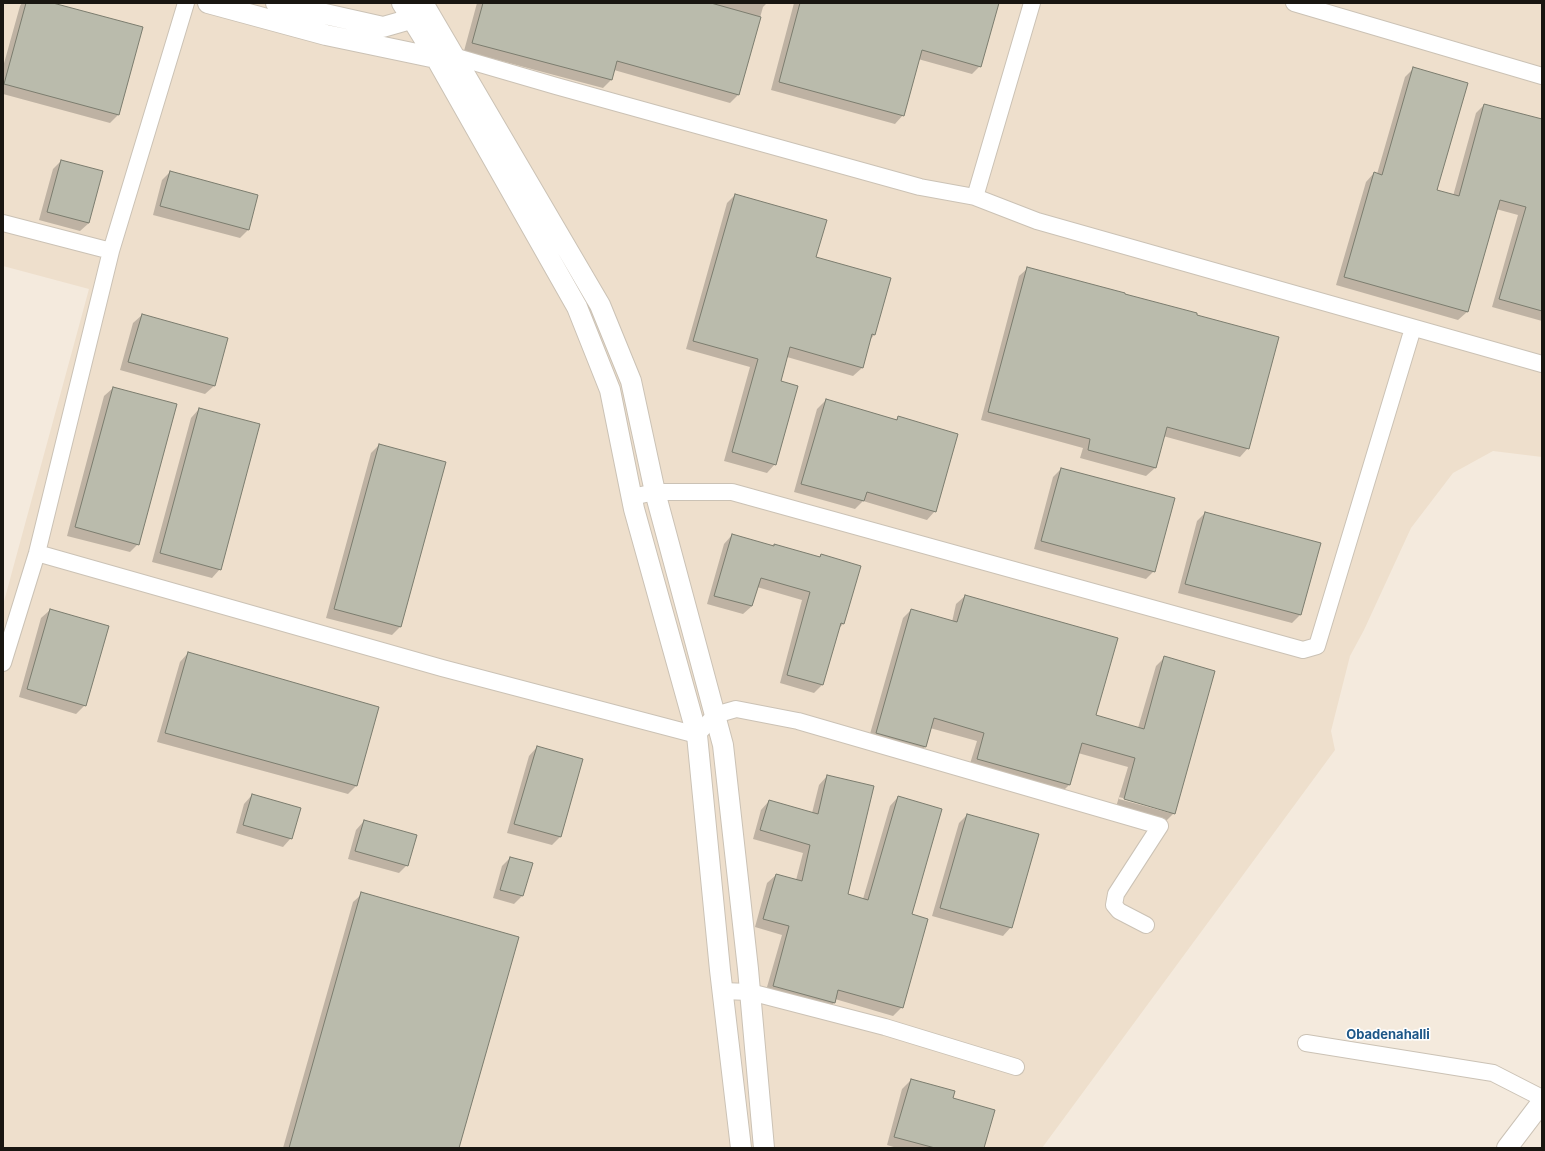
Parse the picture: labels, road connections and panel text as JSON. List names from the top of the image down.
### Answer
{
  "districts": ["Obadenahalli"]
}
